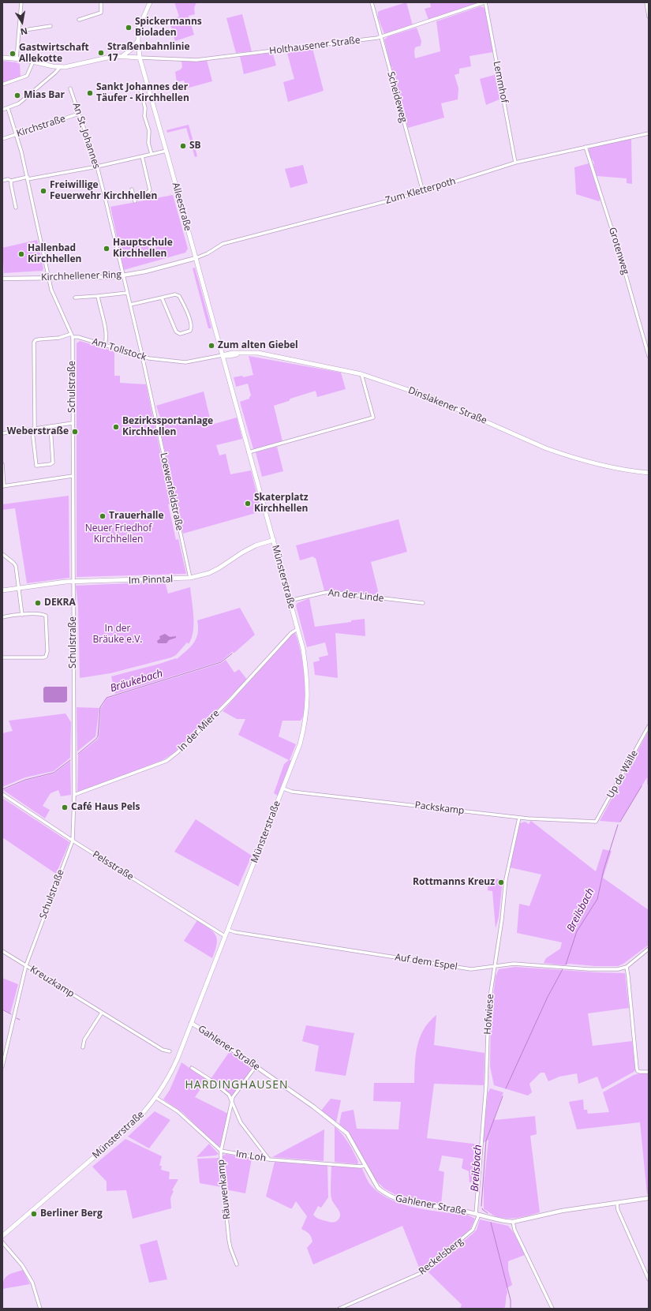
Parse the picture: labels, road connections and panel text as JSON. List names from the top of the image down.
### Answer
{
  "streets": {
    "main road": [
      "Alleestraße",
      "Dinslakener Straße",
      "Münsterstraße",
      "Im Pinntal"
    ],
    "street": [
      "Holthausener Straße",
      "Lemmhof",
      "Scheideweg",
      "Kirchstraße",
      "An St. Johannes",
      "Zum Kletterpoth",
      "Grotenweg",
      "Kirchhellener Ring",
      "Am Tollstock",
      "Schulstraße",
      "Loewenfeldstraße",
      "An der Linde",
      "In der Miere",
      "Up de Wälle",
      "Packskamp",
      "Pelsstraße",
      "Auf dem Espel",
      "Kreuzkamp",
      "Hofwiese",
      "Gahlener Straße",
      "Im Loh",
      "Räuwenkamp",
      "Reckelsberg"
    ]
  },
  "crossings": [
    ["Holthausener Straße", "Lemmhof"],
    ["Holthausener Straße", "Scheideweg"],
    ["Holthausener Straße", "Alleestraße"],
    ["Lemmhof", "Zum Kletterpoth"],
    ["Scheideweg", "Zum Kletterpoth"],
    ["Kirchstraße", "An St. Johannes"],
    ["Kirchstraße", "Schulstraße"],
    ["An St. Johannes", "Kirchhellener Ring"],
    ["An St. Johannes", "Loewenfeldstraße"],
    ["Zum Kletterpoth", "Alleestraße"],
    ["Zum Kletterpoth", "Grotenweg"],
    ["Zum Kletterpoth", "Kirchhellener Ring"],
    ["Alleestraße", "Kirchhellener Ring"],
    ["Alleestraße", "Am Tollstock"],
    ["Alleestraße", "Dinslakener Straße"],
    ["Alleestraße", "Münsterstraße"],
    ["Kirchhellener Ring", "Schulstraße"],
    ["Kirchhellener Ring", "Loewenfeldstraße"],
    ["Am Tollstock", "Schulstraße"],
    ["Am Tollstock", "Dinslakener Straße"],
    ["Am Tollstock", "Loewenfeldstraße"],
    ["Am Tollstock", "Münsterstraße"],
    ["Schulstraße", "Im Pinntal"],
    ["Schulstraße", "In der Miere"],
    ["Schulstraße", "Pelsstraße"],
    ["Schulstraße", "Kreuzkamp"],
    ["Dinslakener Straße", "Münsterstraße"],
    ["Loewenfeldstraße", "Im Pinntal"],
    ["Münsterstraße", "Im Pinntal"],
    ["Münsterstraße", "An der Linde"],
    ["Münsterstraße", "In der Miere"],
    ["Münsterstraße", "Packskamp"],
    ["Münsterstraße", "Pelsstraße"],
    ["Münsterstraße", "Auf dem Espel"],
    ["Münsterstraße", "Gahlener Straße"],
    ["Up de Wälle", "Packskamp"],
    ["Packskamp", "Hofwiese"],
    ["Auf dem Espel", "Hofwiese"],
    ["Hofwiese", "Gahlener Straße"],
    ["Hofwiese", "Reckelsberg"],
    ["Gahlener Straße", "Im Loh"],
    ["Gahlener Straße", "Räuwenkamp"],
    ["Gahlener Straße", "Reckelsberg"],
    ["Im Loh", "Räuwenkamp"]
  ],
  "districts": ["HARDINGHAUSEN"],
  "water": ["Bräukebach", "Breilsbach"],
  "parks": ["Neuer Friedhof Kirchhellen", "In der Bräuke e.V."],
  "places": [
    "Spickermanns Bioladen",
    "Straßenbahnlinie 17",
    "Gastwirtschaft Allekotte",
    "Sankt Johannes der Täufer - Kirchhellen",
    "Mias Bar",
    "SB",
    "Freiwillige Feuerwehr Kirchhellen",
    "Hauptschule Kirchhellen",
    "Hallenbad Kirchhellen",
    "Zum alten Giebel",
    "Bezirkssportanlage Kirchhellen",
    "Weberstraße",
    "Skaterplatz Kirchhellen",
    "Trauerhalle",
    "DEKRA",
    "Café Haus Pels",
    "Rottmanns Kreuz",
    "Berliner Berg"
  ],
  "north": "bottom"
}
